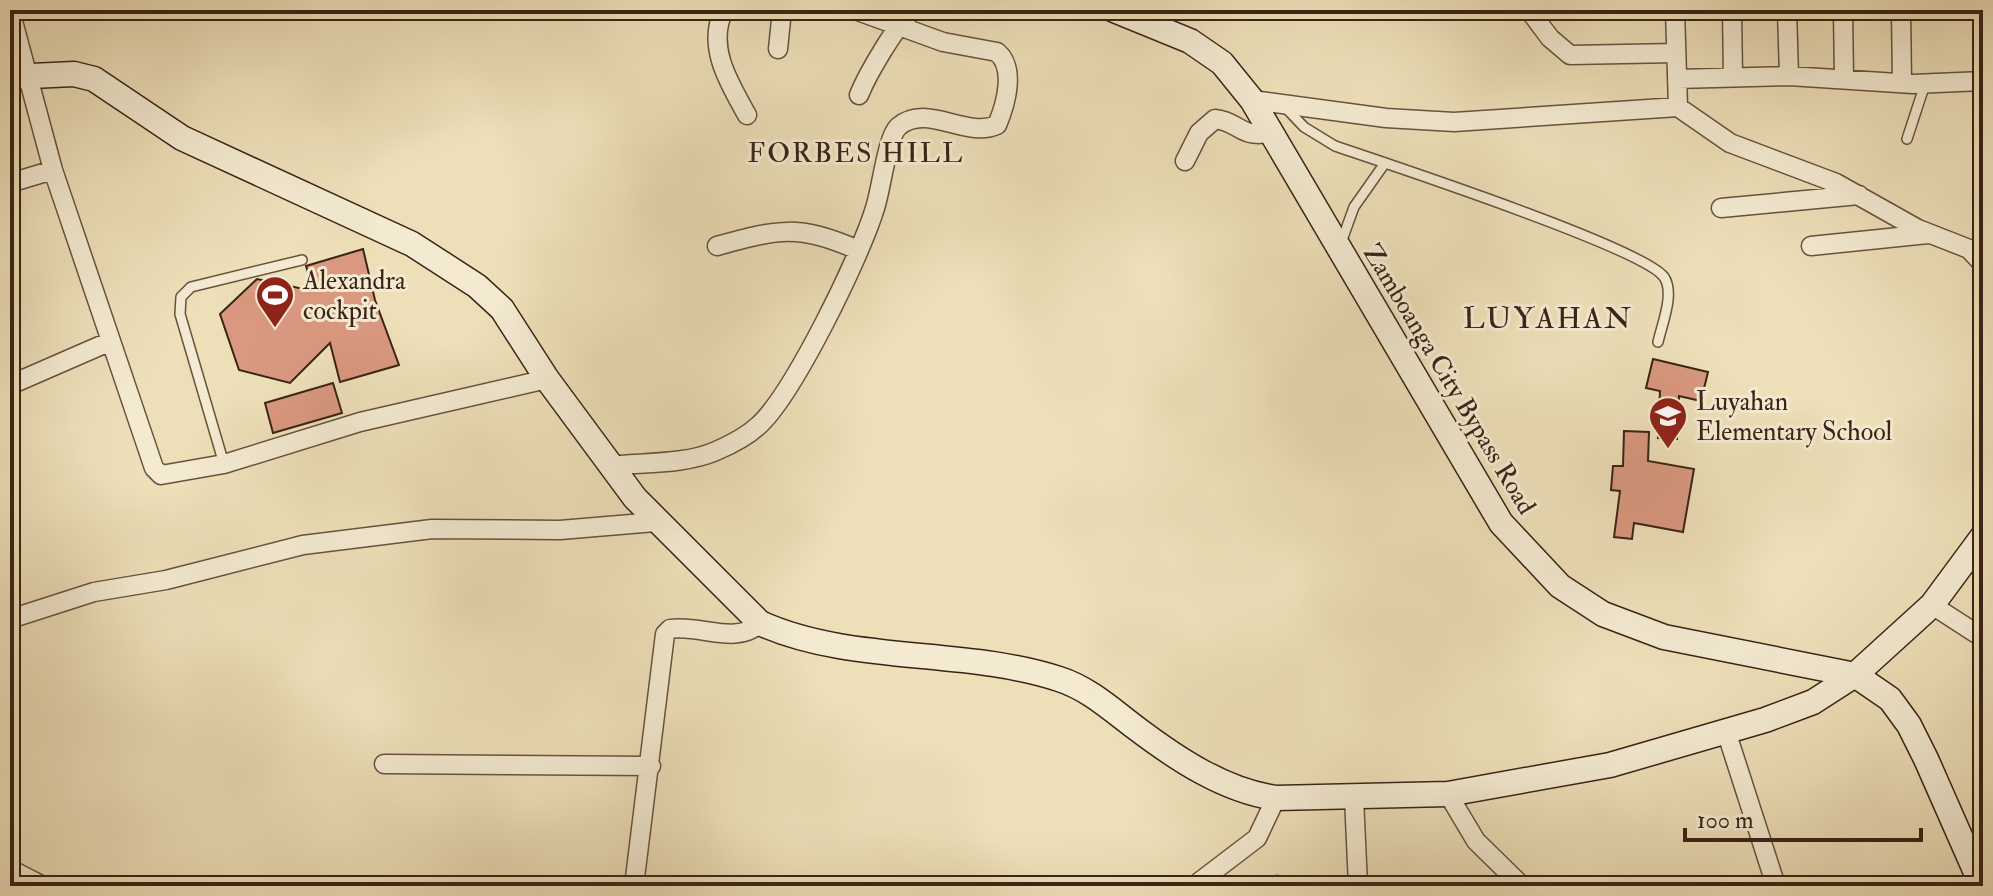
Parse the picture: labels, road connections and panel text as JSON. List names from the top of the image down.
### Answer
{
  "streets": {
    "street": ["Zamboanga City Bypass Road"]
  },
  "districts": ["FORBES HILL", "LUYAHAN"],
  "places": {
    "sports": ["Alexandra cockpit"],
    "school or university": ["Luyahan Elementary School"]
  },
  "scale_bar": "100 m"
}
